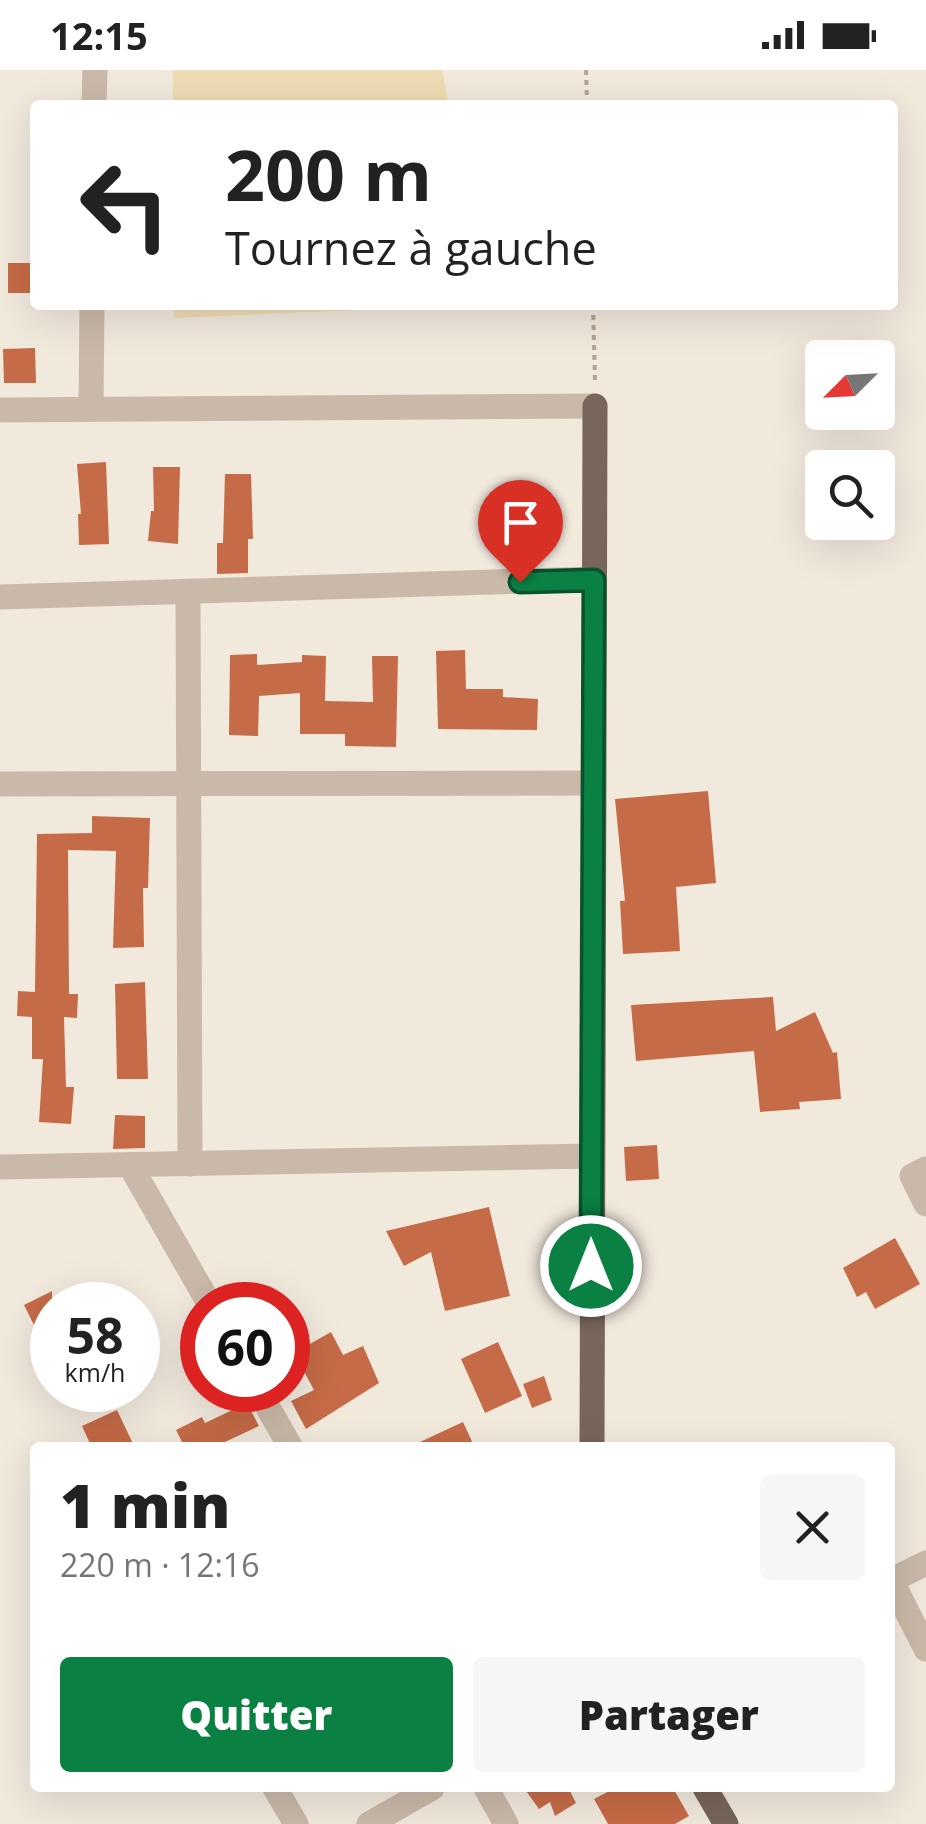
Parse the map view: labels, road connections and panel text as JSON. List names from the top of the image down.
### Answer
{
  "north": "bottom left",
  "page": {
    "status": "12:15",
    "turn": ["200 m", "Tournez à gauche"],
    "speed": "58 km/h",
    "limit": "60",
    "heading": ["1 min", "220 m · 12:16"],
    "buttons": ["Quitter", "Partager"]
  }
}
